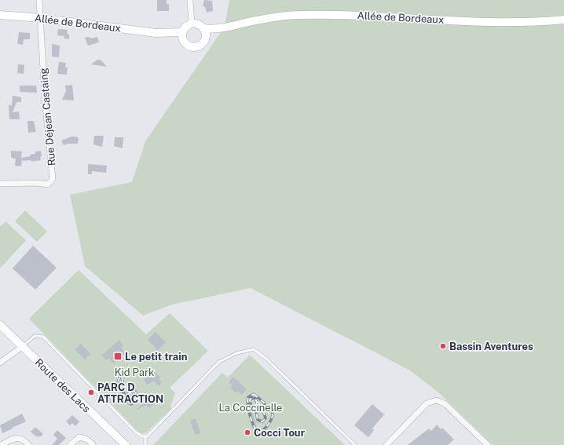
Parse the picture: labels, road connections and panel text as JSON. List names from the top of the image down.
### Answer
{
  "streets": {
    "main road": ["Allée de Bordeaux", "Route des Lacs"],
    "street": ["Rue Déjean Castaing"]
  },
  "crossings": [
    ["Allée de Bordeaux", "Rue Déjean Castaing"]
  ],
  "parks": ["Kid Park", "La Coccinelle"],
  "places": {
    "other": ["Bassin Aventures", "PARC D ATTRACTION", "Cocci Tour"],
    "transit": ["Le petit train"]
  }
}
